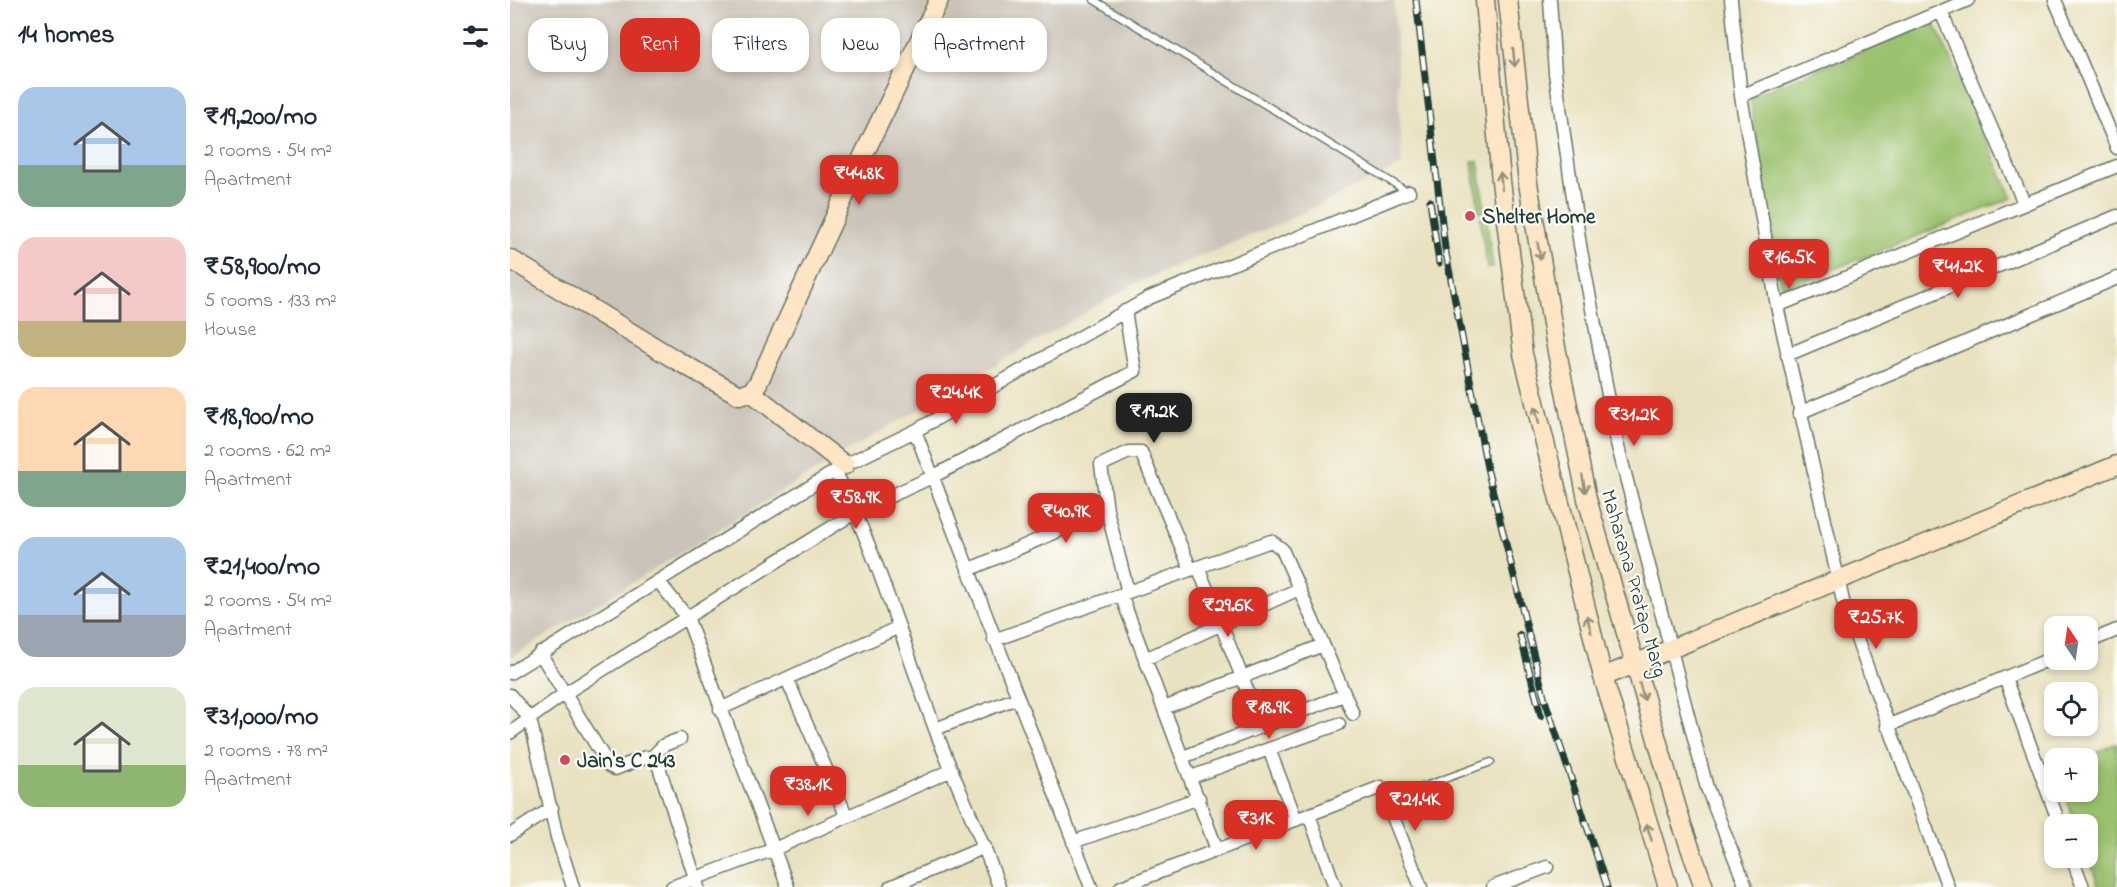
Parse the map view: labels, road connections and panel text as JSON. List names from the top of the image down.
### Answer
{
  "streets": {
    "main road": ["Maharana Pratap Marg"]
  },
  "places": ["Shelter Home", "Jain's C 243"],
  "north": "top",
  "page": {
    "heading": "14 homes",
    "chip": [
      "Buy",
      "Rent",
      "Filters",
      "New",
      "Apartment"
    ],
    "list": [
      {
        "name": "₹19,200/mo",
        "note": "2 rooms · 54 m² · Apartment"
      },
      {
        "name": "₹58,900/mo",
        "note": "5 rooms · 133 m² · House"
      },
      {
        "name": "₹18,900/mo",
        "note": "2 rooms · 62 m² · Apartment"
      },
      {
        "name": "₹21,400/mo",
        "note": "2 rooms · 54 m² · Apartment"
      },
      {
        "name": "₹31,000/mo",
        "note": "2 rooms · 78 m² · Apartment"
      }
    ],
    "price": [
      "₹44.8K",
      "₹16.5K",
      "₹41.2K",
      "₹24.4K",
      "₹19.2K",
      "₹31.2K",
      "₹58.9K",
      "₹40.9K",
      "₹29.6K",
      "₹25.7K",
      "₹18.9K",
      "₹38.1K",
      "₹21.4K",
      "₹31K"
    ],
    "map_buttons": ["+", "−"]
  }
}
